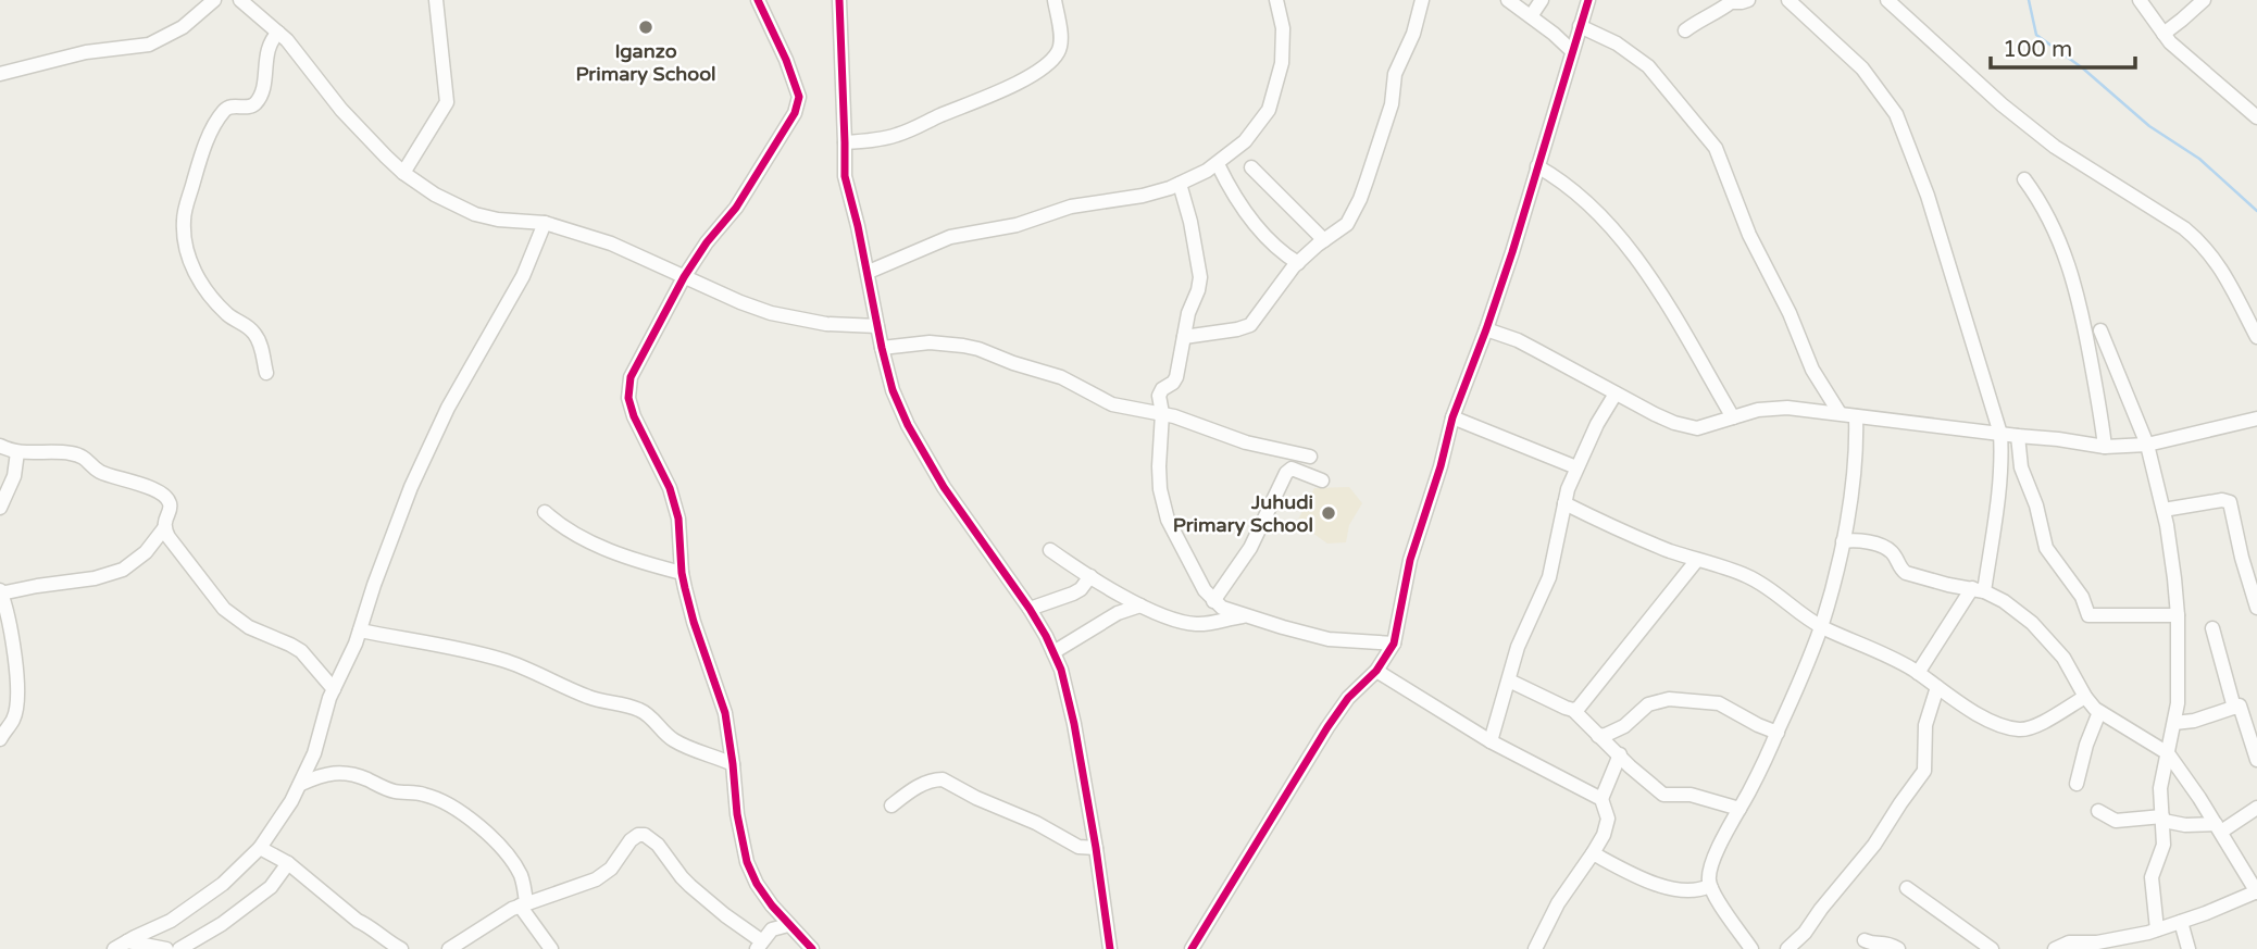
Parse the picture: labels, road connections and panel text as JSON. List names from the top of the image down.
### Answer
{
  "places": ["Iganzo Primary School", "Juhudi Primary School"],
  "scale_bar": "100 m"
}
